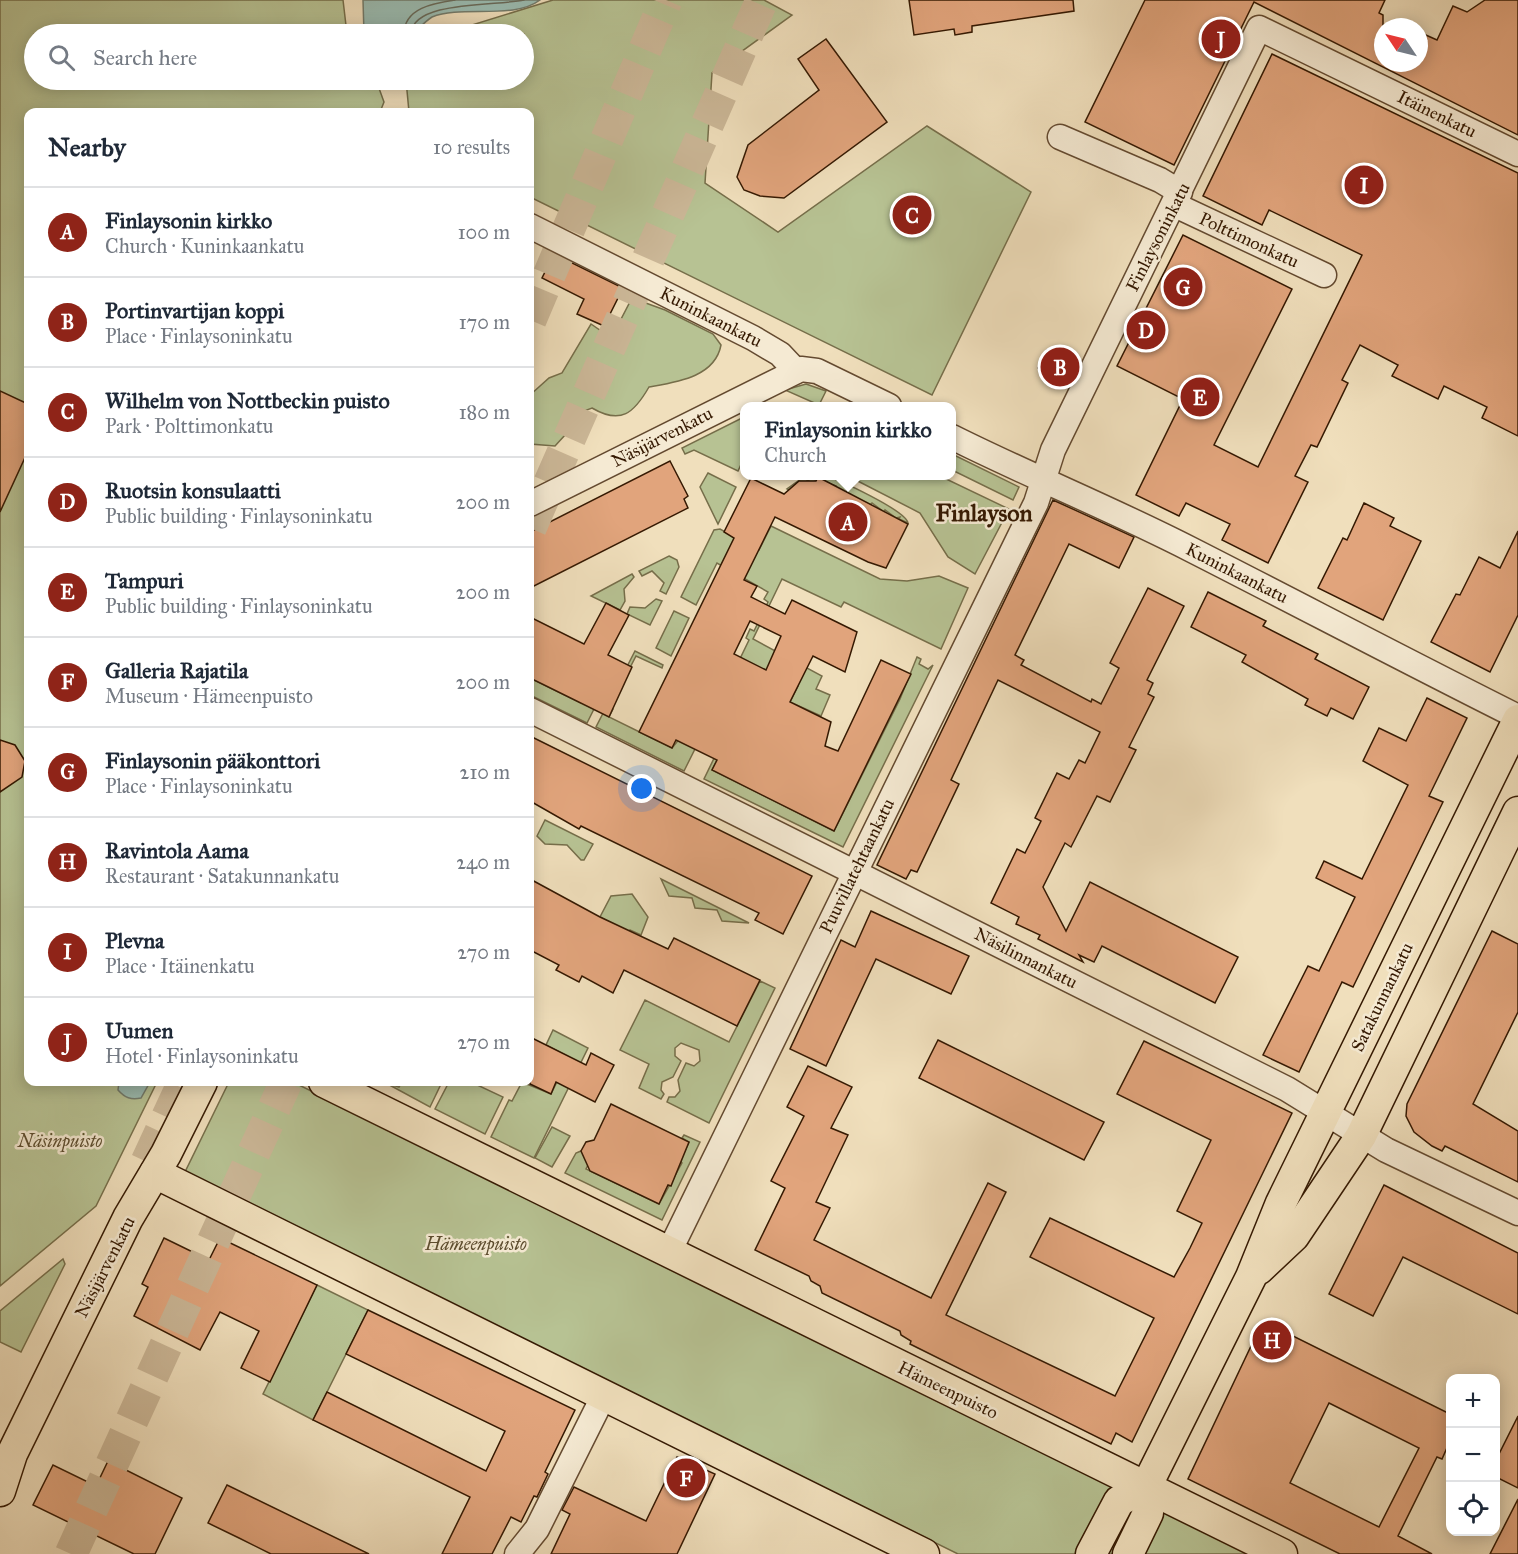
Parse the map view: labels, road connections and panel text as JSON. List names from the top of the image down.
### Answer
{
  "streets": {
    "main road": ["Näsijärvenkatu", "Satakunnankatu", "Hämeenpuisto"],
    "street": [
      "Itäinenkatu",
      "Finlaysoninkatu",
      "Polttimonkatu",
      "Kuninkaankatu",
      "Puuvillatehtaankatu",
      "Näsilinnankatu"
    ]
  },
  "crossings": [
    ["Itäinenkatu", "Finlaysoninkatu"],
    ["Finlaysoninkatu", "Polttimonkatu"],
    ["Finlaysoninkatu", "Kuninkaankatu"],
    ["Finlaysoninkatu", "Puuvillatehtaankatu"],
    ["Kuninkaankatu", "Näsijärvenkatu"],
    ["Kuninkaankatu", "Puuvillatehtaankatu"],
    ["Kuninkaankatu", "Satakunnankatu"],
    ["Puuvillatehtaankatu", "Näsilinnankatu"],
    ["Puuvillatehtaankatu", "Hämeenpuisto"],
    ["Näsilinnankatu", "Satakunnankatu"],
    ["Satakunnankatu", "Hämeenpuisto"]
  ],
  "districts": ["Finlayson"],
  "parks": ["Näsinpuisto", "Hämeenpuisto"],
  "north": "top left",
  "page": {
    "pins": [
      "J",
      "I",
      "C",
      "G",
      "D",
      "B",
      "E",
      "A",
      "H",
      "F"
    ],
    "search": "Search here",
    "heading": ["Nearby", "10 results"],
    "list": [
      {
        "mark": "A",
        "name": "Finlaysonin kirkko",
        "note": "Church · Kuninkaankatu",
        "value": "100 m"
      },
      {
        "mark": "B",
        "name": "Portinvartijan koppi",
        "note": "Place · Finlaysoninkatu",
        "value": "170 m"
      },
      {
        "mark": "C",
        "name": "Wilhelm von Nottbeckin puisto",
        "note": "Park · Polttimonkatu",
        "value": "180 m"
      },
      {
        "mark": "D",
        "name": "Ruotsin konsulaatti",
        "note": "Public building · Finlaysoninkatu",
        "value": "200 m"
      },
      {
        "mark": "E",
        "name": "Tampuri",
        "note": "Public building · Finlaysoninkatu",
        "value": "200 m"
      },
      {
        "mark": "F",
        "name": "Galleria Rajatila",
        "note": "Museum · Hämeenpuisto",
        "value": "200 m"
      },
      {
        "mark": "G",
        "name": "Finlaysonin pääkonttori",
        "note": "Place · Finlaysoninkatu",
        "value": "210 m"
      },
      {
        "mark": "H",
        "name": "Ravintola Aama",
        "note": "Restaurant · Satakunnankatu",
        "value": "240 m"
      },
      {
        "mark": "I",
        "name": "Plevna",
        "note": "Place · Itäinenkatu",
        "value": "270 m"
      },
      {
        "mark": "J",
        "name": "Uumen",
        "note": "Hotel · Finlaysoninkatu",
        "value": "270 m"
      }
    ],
    "popup": ["Finlaysonin kirkko", "Church"],
    "map_buttons": ["+", "−"]
  }
}
